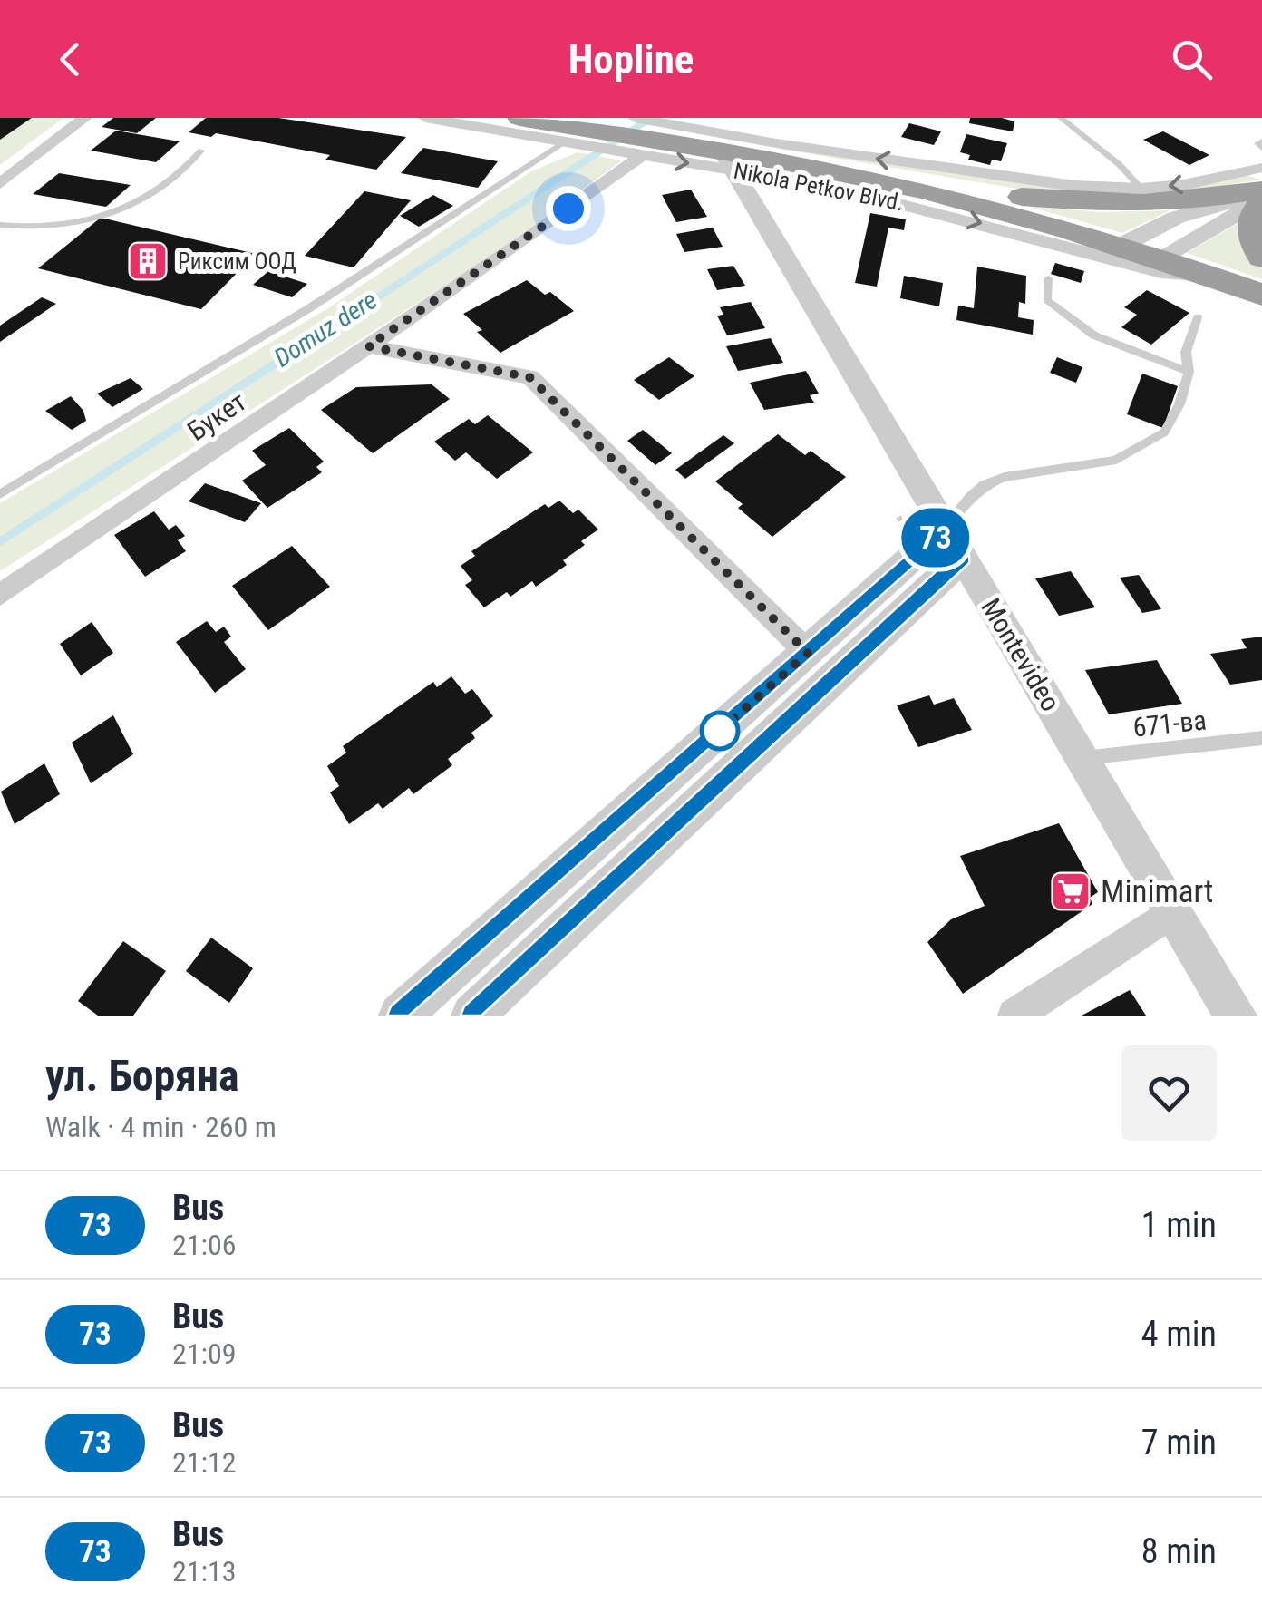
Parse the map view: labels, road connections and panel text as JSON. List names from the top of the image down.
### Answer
{
  "streets": {
    "highway": ["Nikola Petkov Blvd."],
    "street": ["Букет", "Montevideo"],
    "lane": ["671-ва"]
  },
  "crossings": [
    ["Nikola Petkov Blvd.", "Букет"],
    ["Nikola Petkov Blvd.", "Montevideo"],
    ["Montevideo", "671-ва"]
  ],
  "water": ["Domuz dere"],
  "places": {
    "building": ["Риксим ООД"],
    "supermarket": ["Minimart"]
  },
  "lines": ["bus line 73"],
  "page": {
    "header": "Hopline",
    "on_map": "73",
    "heading": ["ул. Боряна", "Walk · 4 min · 260 m"],
    "list": [
      {
        "mark": "73",
        "name": "Bus",
        "note": "21:06",
        "value": "1 min"
      },
      {
        "mark": "73",
        "name": "Bus",
        "note": "21:09",
        "value": "4 min"
      },
      {
        "mark": "73",
        "name": "Bus",
        "note": "21:12",
        "value": "7 min"
      },
      {
        "mark": "73",
        "name": "Bus",
        "note": "21:13",
        "value": "8 min"
      }
    ]
  }
}
